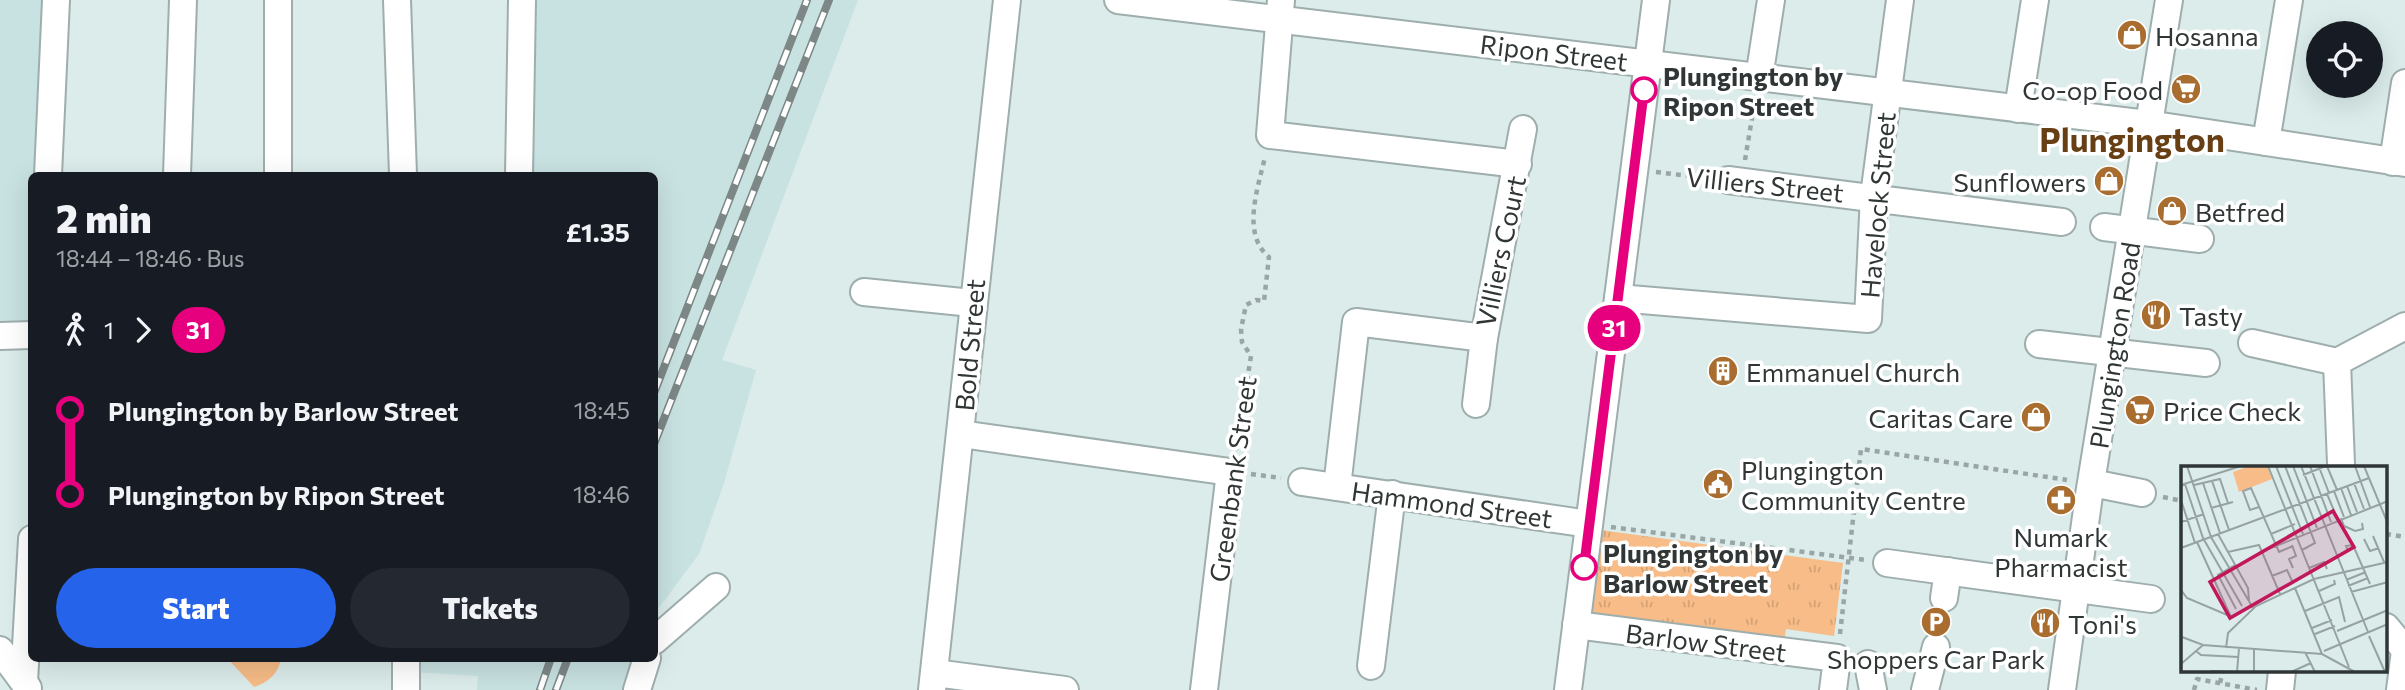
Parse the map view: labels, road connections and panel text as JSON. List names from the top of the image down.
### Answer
{
  "streets": {
    "street": [
      "Ripon Street",
      "Villiers Street",
      "Havelock Street",
      "Villiers Court",
      "Bold Street",
      "Plungington Road",
      "Greenbank Street",
      "Hammond Street",
      "Barlow Street"
    ]
  },
  "crossings": [
    ["Ripon Street", "Havelock Street"],
    ["Ripon Street", "Plungington Road"],
    ["Villiers Street", "Havelock Street"],
    ["Villiers Court", "Greenbank Street"],
    ["Villiers Court", "Hammond Street"]
  ],
  "districts": ["Plungington"],
  "places": {
    "shop": [
      "Hosanna",
      "Sunflowers",
      "Betfred",
      "Caritas Care"
    ],
    "supermarket": ["Co-op Food", "Price Check"],
    "other": ["Plungington by Ripon Street", "Plungington by Barlow Street"],
    "restaurant": ["Tasty", "Toni's"],
    "building": ["Emmanuel Church"],
    "public building": ["Plungington Community Centre"],
    "pharmacy": ["Numark Pharmacist"],
    "parking": ["Shoppers Car Park"]
  },
  "lines": ["bus line 31"],
  "page": {
    "on_map": "31",
    "heading": ["2 min", "18:44 – 18:46 · Bus", "£1.35"],
    "legs": ["1", "31"],
    "list": [
      {
        "name": "Plungington by Barlow Street",
        "value": "18:45"
      },
      {
        "name": "Plungington by Ripon Street",
        "value": "18:46"
      }
    ],
    "buttons": ["Start", "Tickets"]
  }
}
